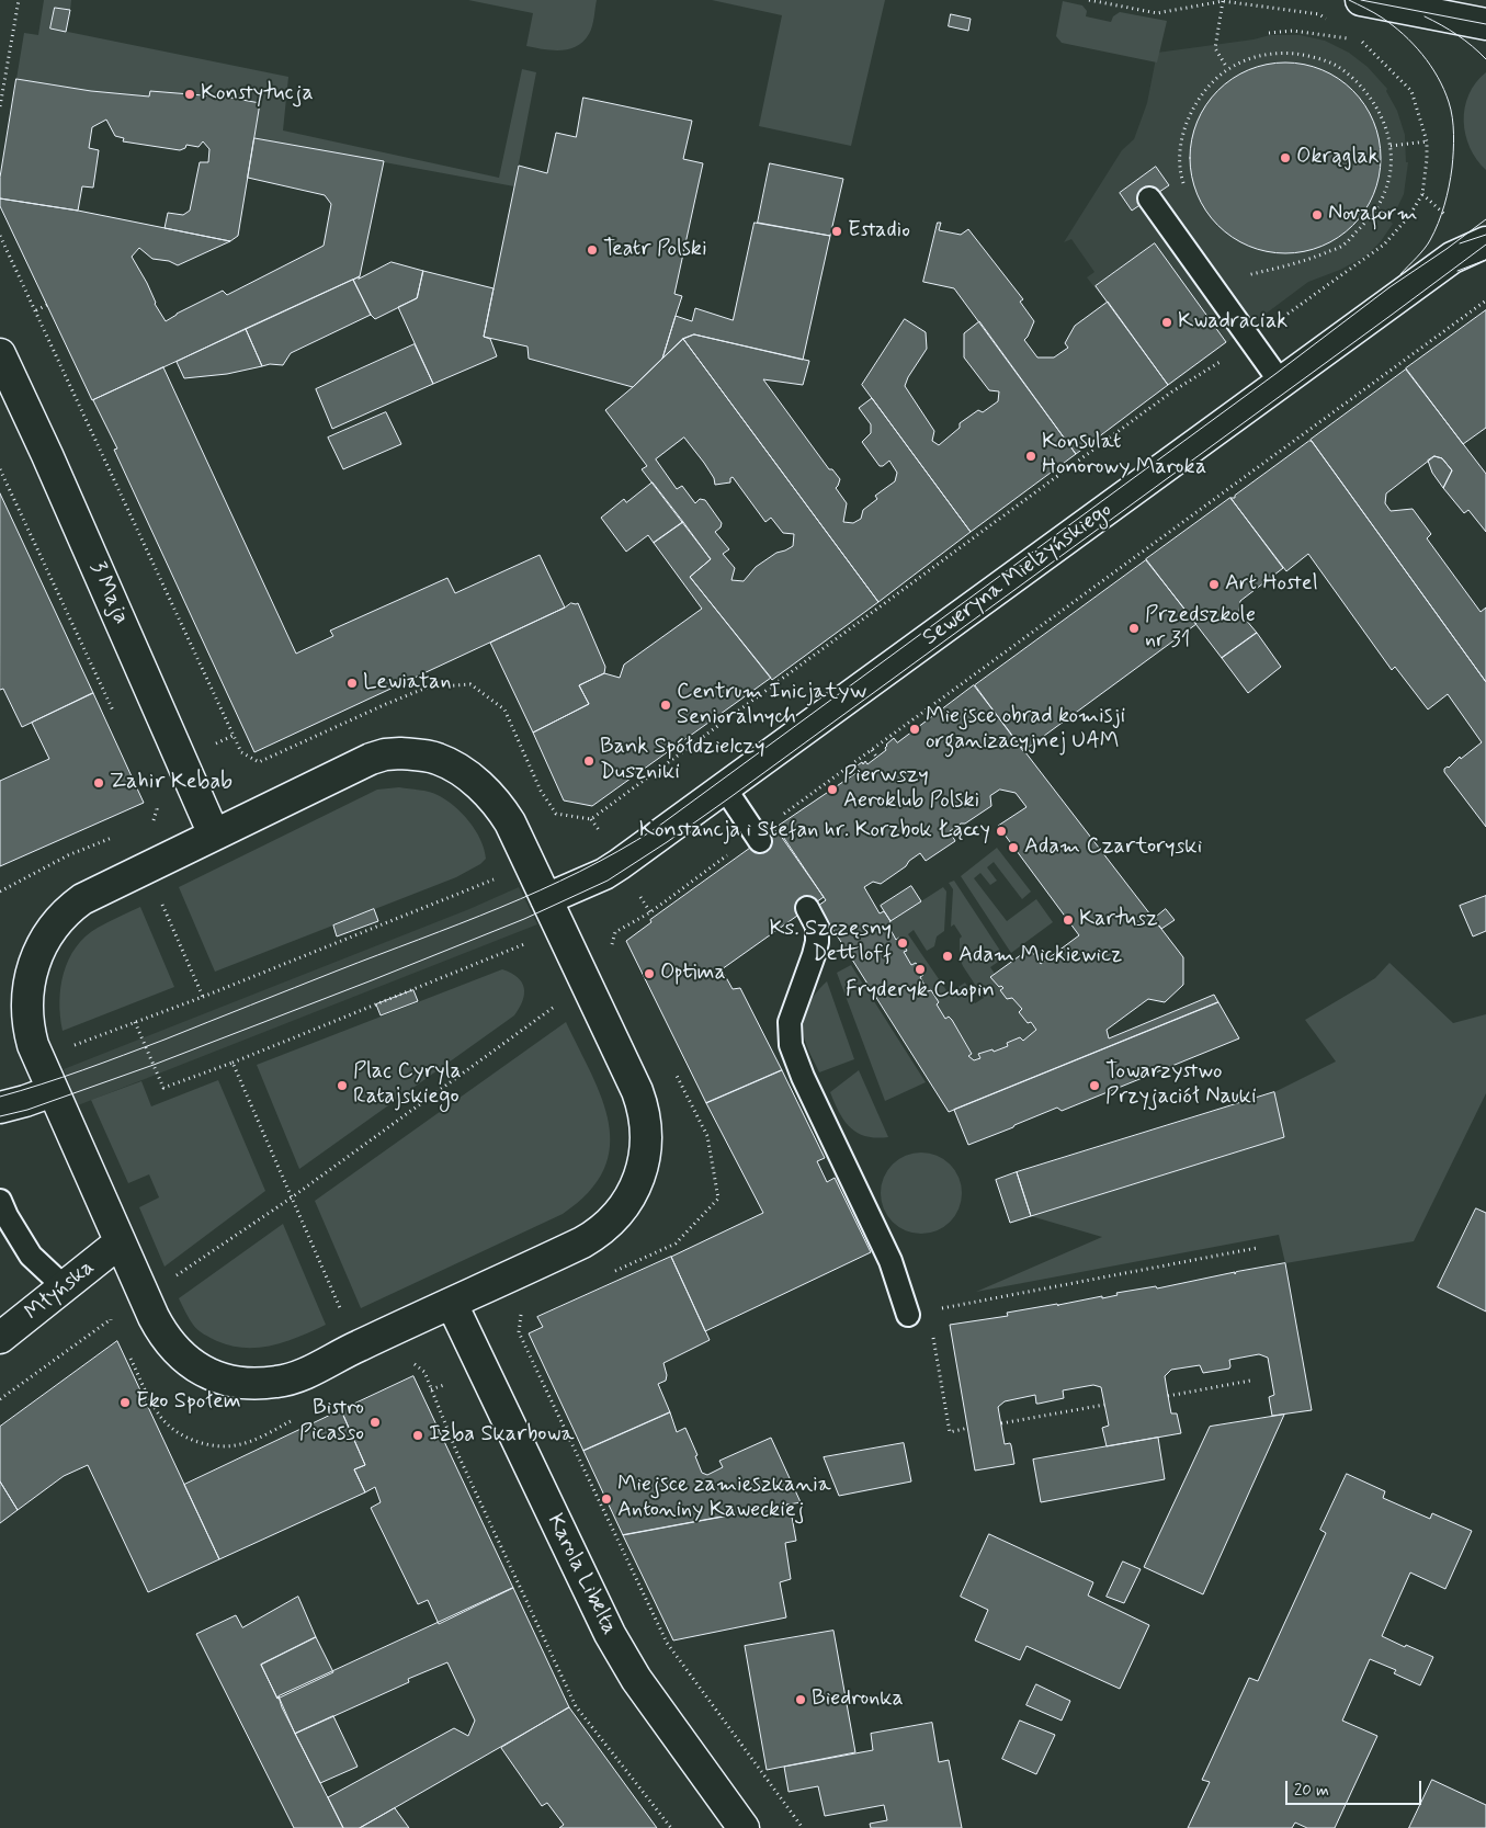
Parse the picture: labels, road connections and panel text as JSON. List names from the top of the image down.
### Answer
{
  "streets": {
    "street": [
      "Seweryna Mielżyńskiego",
      "3 Maja",
      "Młyńska",
      "Karola Libelta"
    ]
  },
  "places": [
    "Konstytucja",
    "Okrąglak",
    "Novaform",
    "Estadio",
    "Teatr Polski",
    "Kwadraciak",
    "Konsulat Honorowy Maroka",
    "Art Hostel",
    "Przedszkole nr 31",
    "Lewiatan",
    "Centrum Inicjatyw Senioralnych",
    "Miejsce obrad komisji organizacyjnej UAM",
    "Bank Spółdzielczy Duszniki",
    "Zahir Kebab",
    "Pierwszy Aeroklub Polski",
    "Konstancja i Stefan hr. Korzbok Łąccy",
    "Adam Czartoryski",
    "Kartusz",
    "Ks. Szczęsny Dettloff",
    "Adam Mickiewicz",
    "Fryderyk Chopin",
    "Optima",
    "Plac Cyryla Ratajskiego",
    "Towarzystwo Przyjaciół Nauki",
    "Eko Społem",
    "Bistro Picasso",
    "Izba Skarbowa",
    "Miejsce zamieszkania Antoniny Kaweckiej",
    "Biedronka"
  ],
  "scale_bar": "20 m"
}
